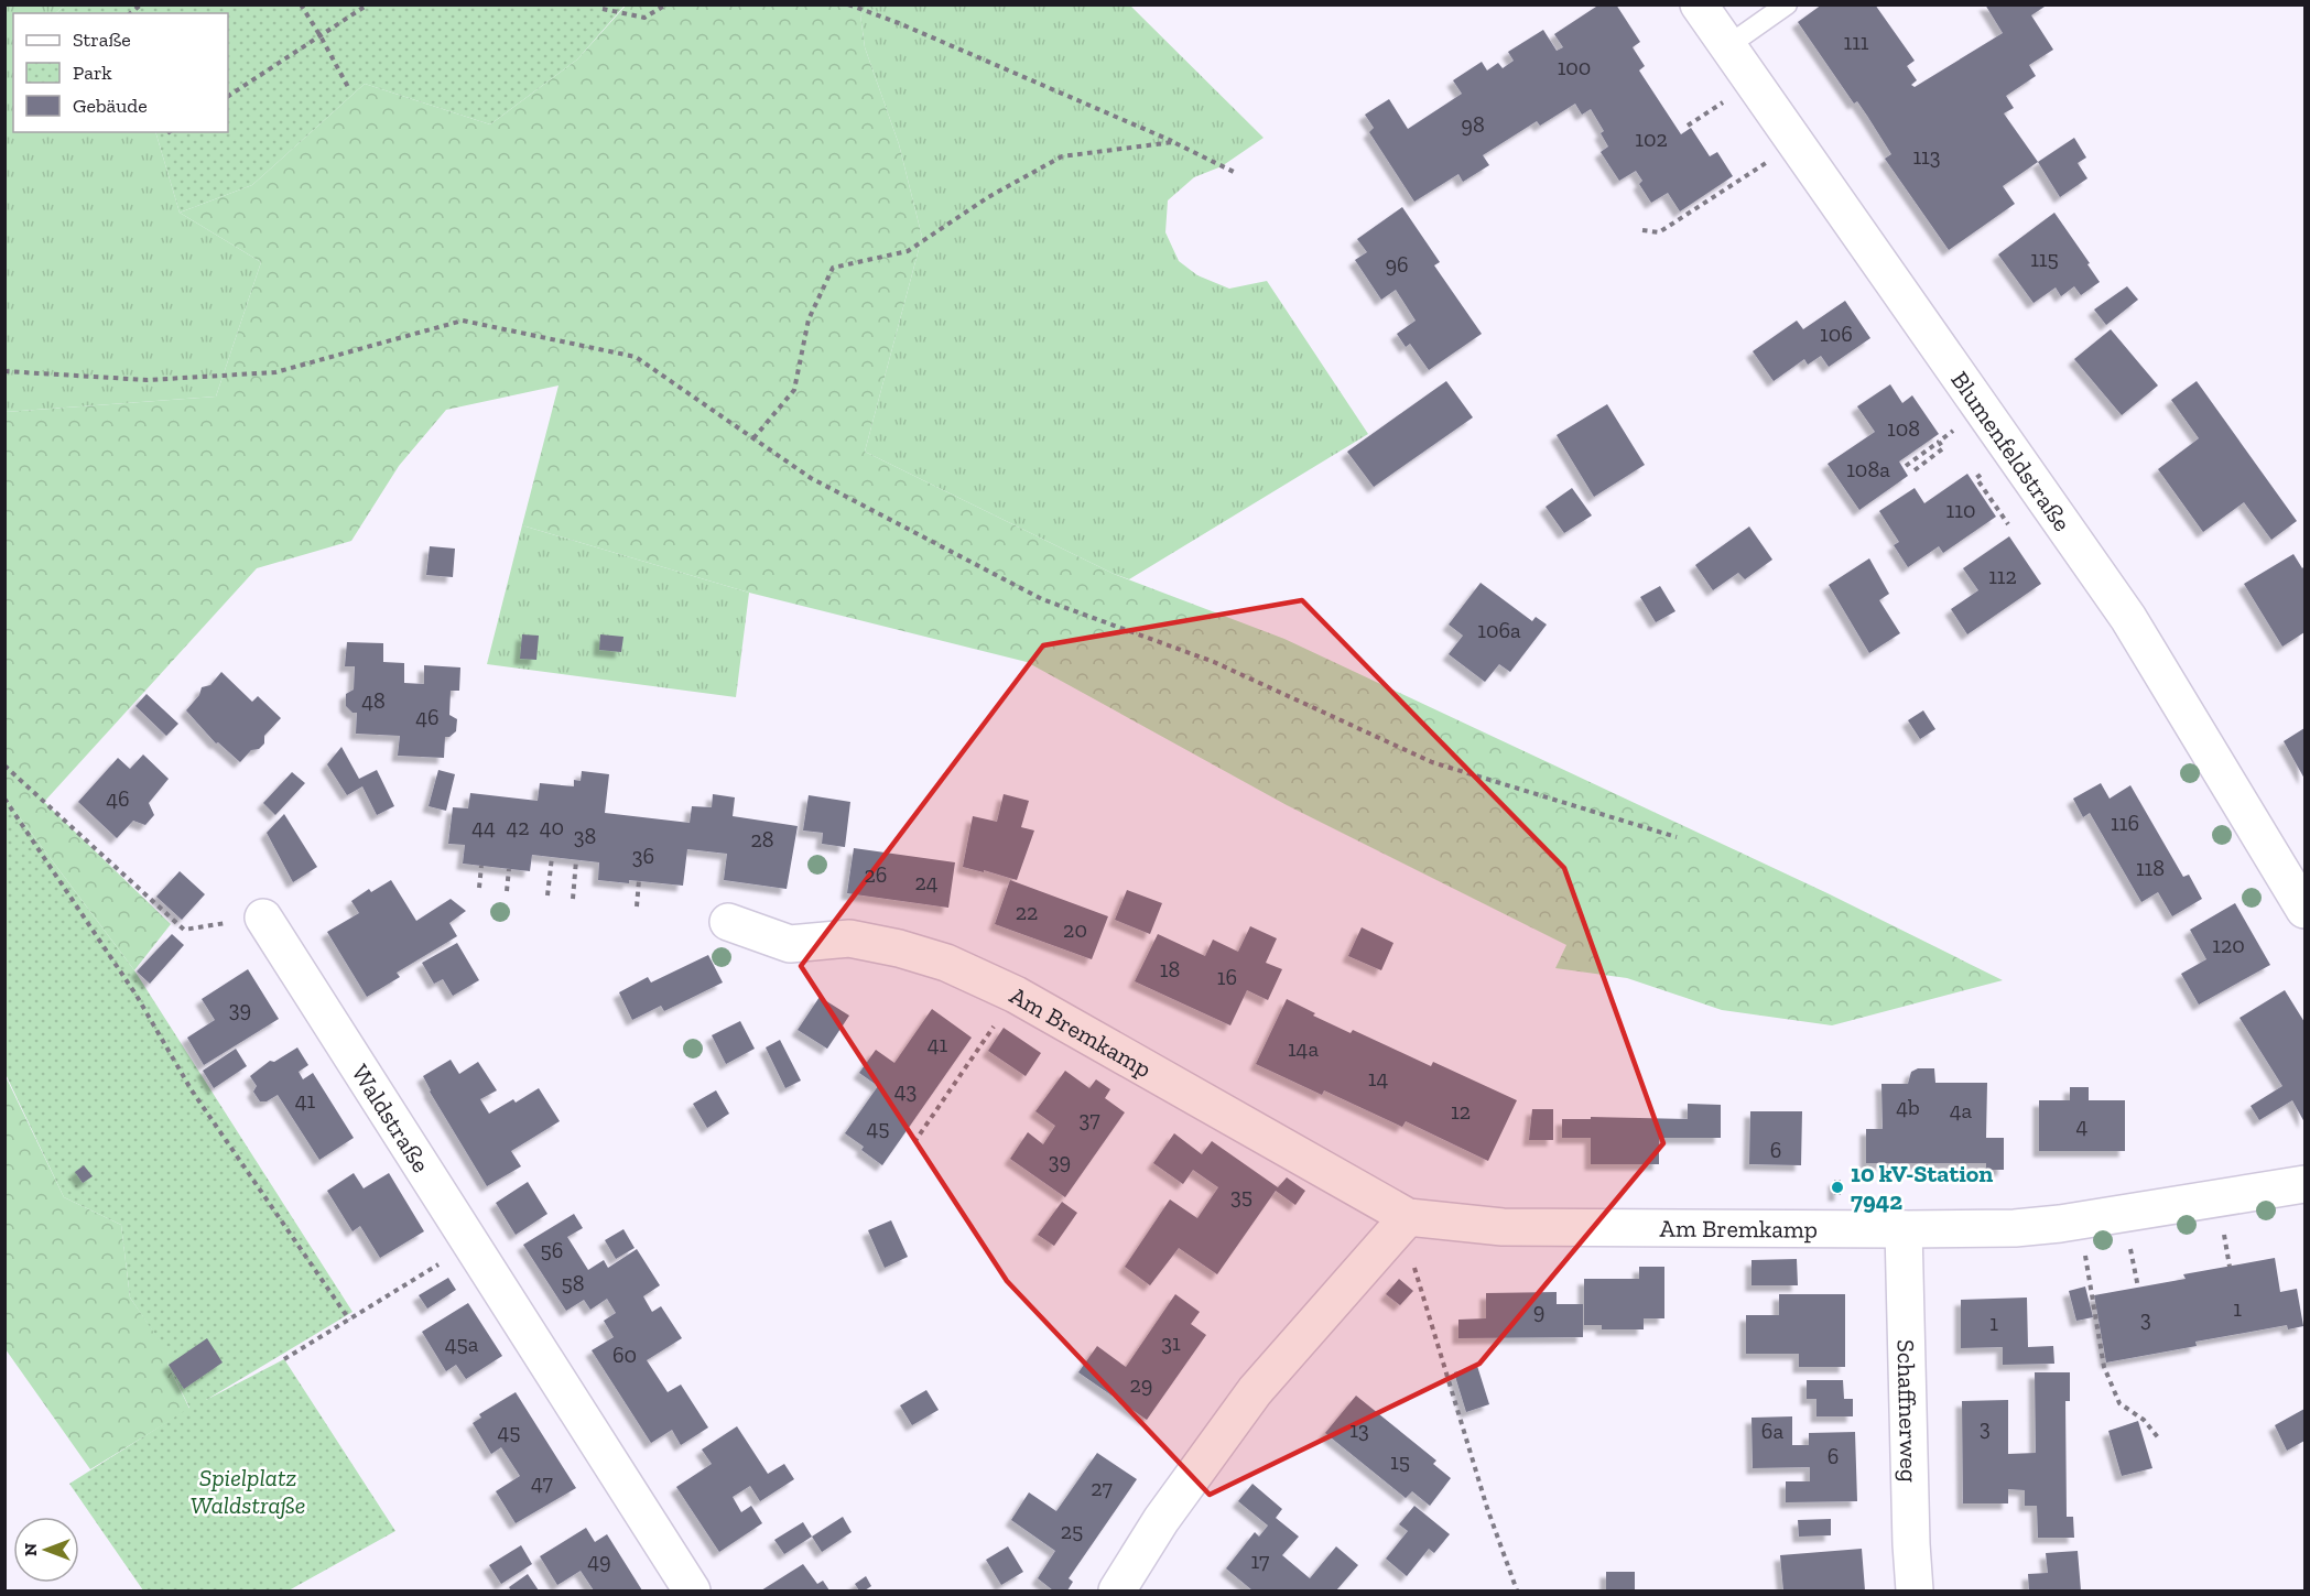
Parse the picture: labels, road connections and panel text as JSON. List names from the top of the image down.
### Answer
{
  "streets": {
    "street": [
      "Blumenfeldstraße",
      "Am Bremkamp",
      "Waldstraße",
      "Schaffnerweg"
    ]
  },
  "crossings": [
    ["Am Bremkamp", "Schaffnerweg"]
  ],
  "parks": ["Spielplatz Waldstraße"],
  "places": ["10 kV-Station 7942"],
  "house_numbers": [
    "111",
    "100",
    "98",
    "102",
    "113",
    "115",
    "96",
    "106",
    "108",
    "108a",
    "110",
    "112",
    "106a",
    "48",
    "46",
    "46",
    "116",
    "44",
    "42",
    "40",
    "38",
    "28",
    "36",
    "118",
    "26",
    "24",
    "22",
    "20",
    "120",
    "18",
    "16",
    "39",
    "41",
    "14a",
    "14",
    "43",
    "41",
    "4b",
    "4a",
    "12",
    "37",
    "4",
    "45",
    "6",
    "39",
    "35",
    "56",
    "58",
    "1",
    "9",
    "3",
    "1",
    "31",
    "45a",
    "60",
    "29",
    "3",
    "13",
    "6a",
    "45",
    "6",
    "15",
    "47",
    "27",
    "25",
    "49",
    "17"
  ],
  "legend": ["Straße", "Park", "Gebäude"],
  "north": "left"
}
